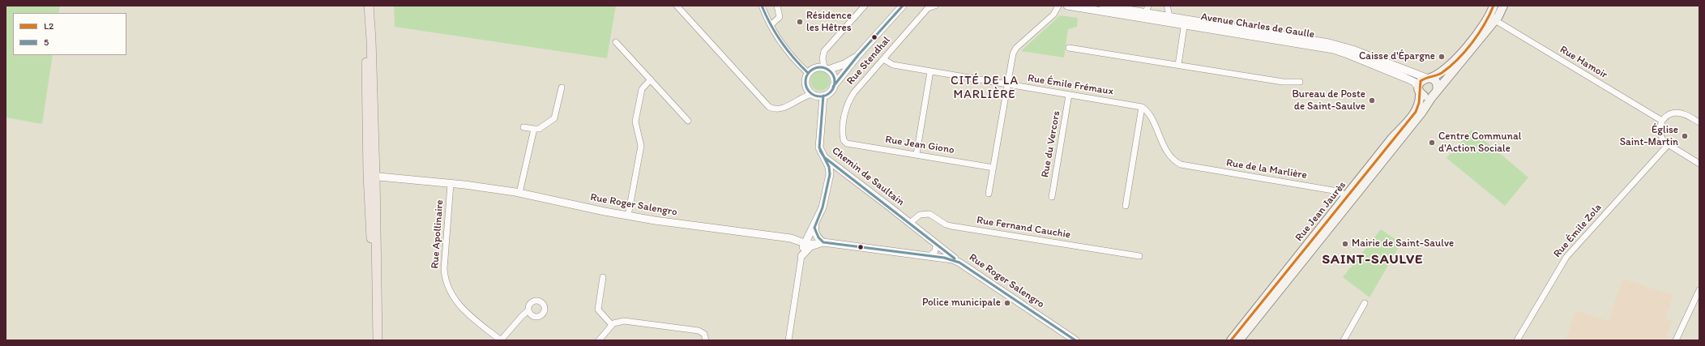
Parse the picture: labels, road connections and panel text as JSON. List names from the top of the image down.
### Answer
{
  "streets": {
    "main road": ["Rue Jean Jaurès"],
    "street": [
      "Avenue Charles de Gaulle",
      "Rue Stendhal",
      "Rue Hamoir",
      "Rue Émile Frémaux",
      "Rue du Vercors",
      "Rue Jean Giono",
      "Rue de la Marlière",
      "Chemin de Saultain",
      "Rue Roger Salengro",
      "Rue Fernand Cauchie",
      "Rue Émile Zola",
      "Rue Apollinaire"
    ]
  },
  "crossings": [
    ["Avenue Charles de Gaulle", "Rue Jean Jaurès"],
    ["Rue Stendhal", "Rue Émile Frémaux"],
    ["Rue Stendhal", "Rue Jean Giono"],
    ["Rue Hamoir", "Rue Jean Jaurès"],
    ["Rue Émile Frémaux", "Rue du Vercors"],
    ["Rue Émile Frémaux", "Rue de la Marlière"],
    ["Rue de la Marlière", "Rue Jean Jaurès"],
    ["Chemin de Saultain", "Rue Roger Salengro"],
    ["Chemin de Saultain", "Rue Fernand Cauchie"],
    ["Rue Roger Salengro", "Rue Apollinaire"]
  ],
  "districts": ["CITÉ DE LA MARLIÈRE", "SAINT-SAULVE"],
  "places": [
    "Résidence les Hêtres",
    "Caisse d'Épargne",
    "Bureau de Poste de Saint-Saulve",
    "Église Saint-Martin",
    "Centre Communal d'Action Sociale",
    "Mairie de Saint-Saulve",
    "Police municipale"
  ],
  "lines": ["transit line L2", "transit line 5"],
  "legend": ["L2", "5"]
}
